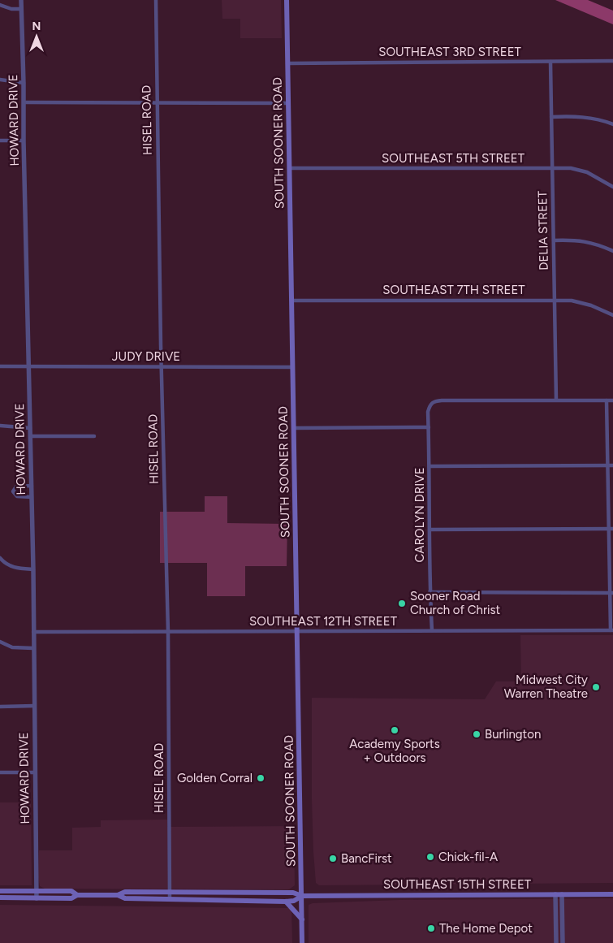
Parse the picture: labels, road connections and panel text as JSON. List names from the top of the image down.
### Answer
{
  "streets": {
    "main road": ["SOUTH SOONER ROAD", "SOUTHEAST 15TH STREET"],
    "street": [
      "SOUTHEAST 3RD STREET",
      "HOWARD DRIVE",
      "HISEL ROAD",
      "SOUTHEAST 5TH STREET",
      "DELIA STREET",
      "SOUTHEAST 7TH STREET",
      "JUDY DRIVE",
      "CAROLYN DRIVE",
      "SOUTHEAST 12TH STREET"
    ]
  },
  "crossings": [
    ["SOUTHEAST 3RD STREET", "SOUTH SOONER ROAD"],
    ["SOUTHEAST 3RD STREET", "DELIA STREET"],
    ["HOWARD DRIVE", "JUDY DRIVE"],
    ["HOWARD DRIVE", "SOUTHEAST 12TH STREET"],
    ["HOWARD DRIVE", "SOUTHEAST 15TH STREET"],
    ["HISEL ROAD", "JUDY DRIVE"],
    ["HISEL ROAD", "SOUTHEAST 12TH STREET"],
    ["HISEL ROAD", "SOUTHEAST 15TH STREET"],
    ["SOUTH SOONER ROAD", "SOUTHEAST 5TH STREET"],
    ["SOUTH SOONER ROAD", "SOUTHEAST 7TH STREET"],
    ["SOUTH SOONER ROAD", "JUDY DRIVE"],
    ["SOUTH SOONER ROAD", "SOUTHEAST 12TH STREET"],
    ["SOUTH SOONER ROAD", "SOUTHEAST 15TH STREET"],
    ["SOUTHEAST 5TH STREET", "DELIA STREET"],
    ["DELIA STREET", "SOUTHEAST 7TH STREET"],
    ["DELIA STREET", "CAROLYN DRIVE"],
    ["CAROLYN DRIVE", "SOUTHEAST 12TH STREET"]
  ],
  "places": [
    "Sooner Road Church of Christ",
    "Midwest City Warren Theatre",
    "Academy Sports + Outdoors",
    "Burlington",
    "Golden Corral",
    "Chick-fil-A",
    "BancFirst",
    "The Home Depot"
  ],
  "north": "top"
}
